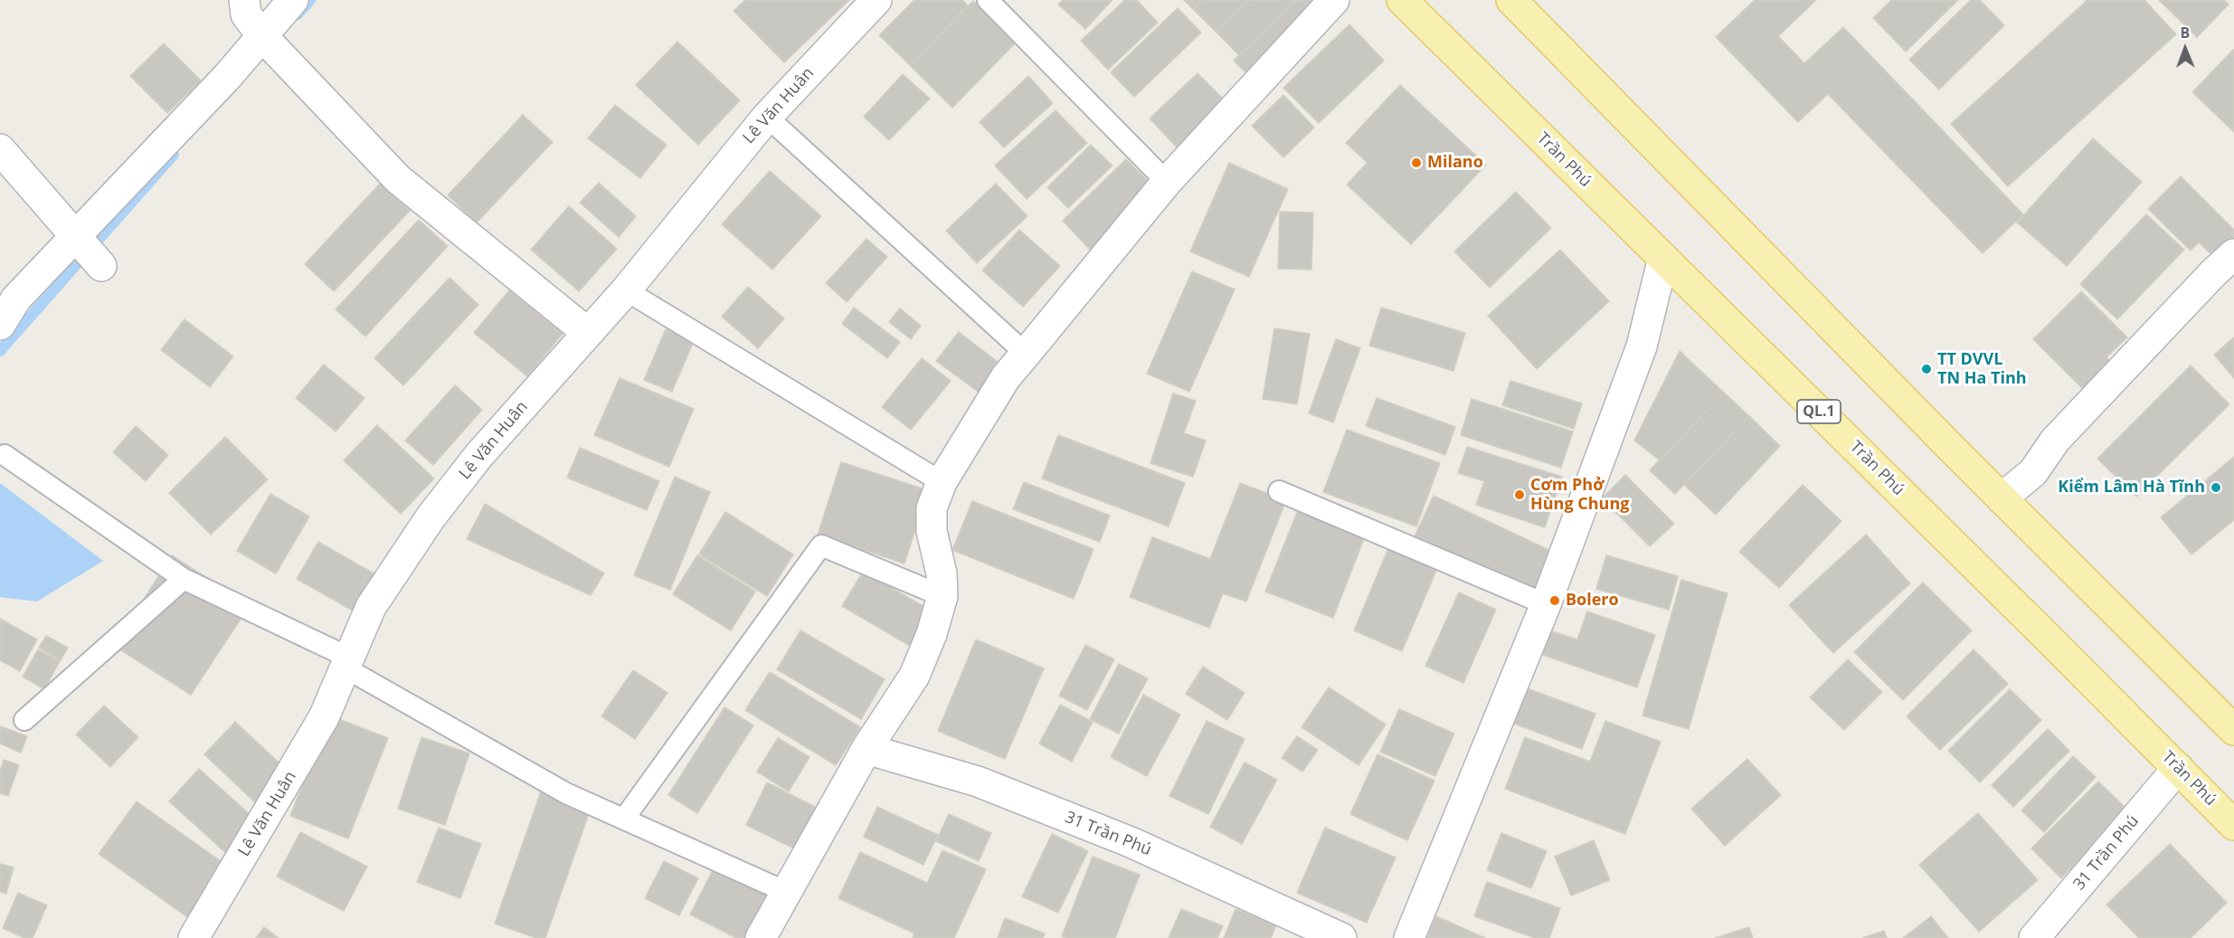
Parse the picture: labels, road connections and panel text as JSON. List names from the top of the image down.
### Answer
{
  "streets": {
    "main road": ["Trần Phú", "QL.1"],
    "street": ["Lê Văn Huân", "31 Trần Phú"]
  },
  "crossings": [
    ["Trần Phú", "31 Trần Phú"]
  ],
  "places": [
    "Milano",
    "TT DVVL TN Ha Tinh",
    "Kiểm Lâm Hà Tĩnh",
    "Cơm Phở Hùng Chung",
    "Bolero"
  ],
  "north": "top"
}
